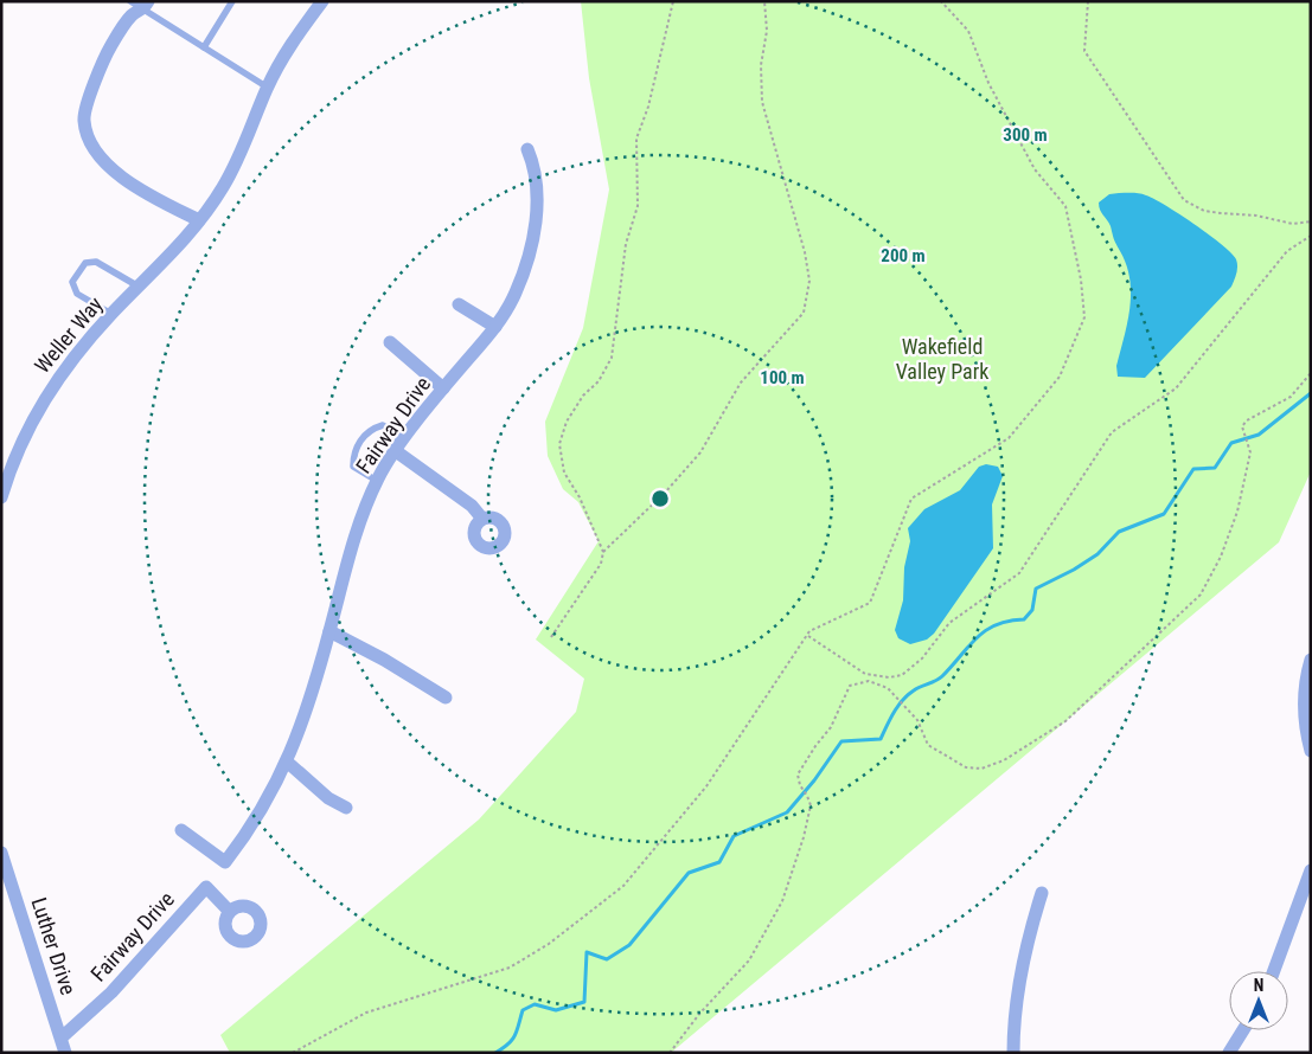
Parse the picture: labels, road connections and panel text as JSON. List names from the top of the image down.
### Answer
{
  "streets": {
    "street": ["Weller Way", "Fairway Drive", "Luther Drive"]
  },
  "crossings": [
    ["Fairway Drive", "Luther Drive"]
  ],
  "parks": ["Wakefield Valley Park"],
  "north": "top",
  "rings": ["300 m", "200 m", "100 m"]
}
